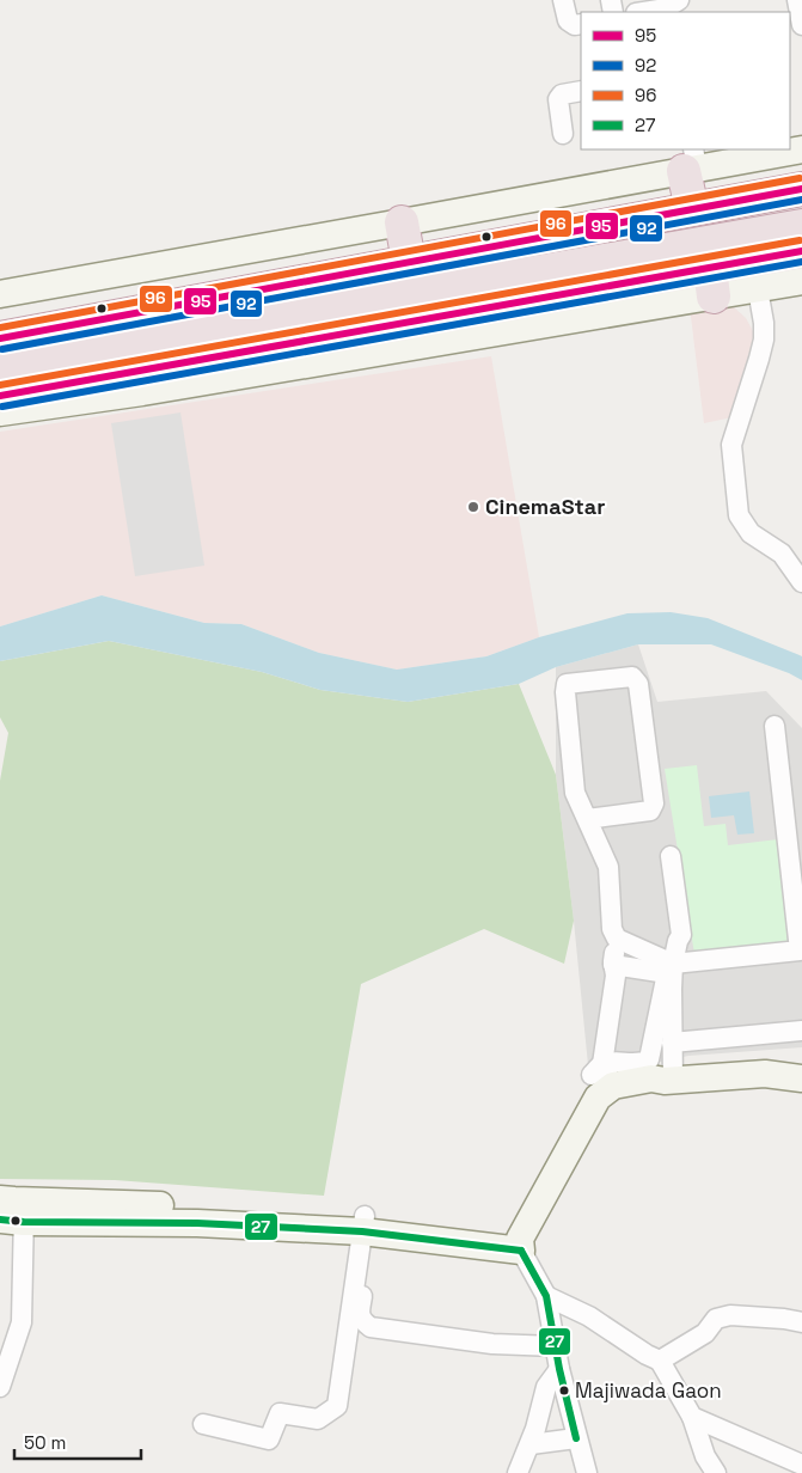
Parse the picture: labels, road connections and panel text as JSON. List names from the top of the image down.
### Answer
{
  "places": ["CinemaStar", "Majiwada Gaon"],
  "lines": [
    "transit line 96",
    "transit line 95",
    "transit line 92",
    "transit line 27"
  ],
  "legend": [
    "95",
    "92",
    "96",
    "27"
  ],
  "scale_bar": "50 m"
}
